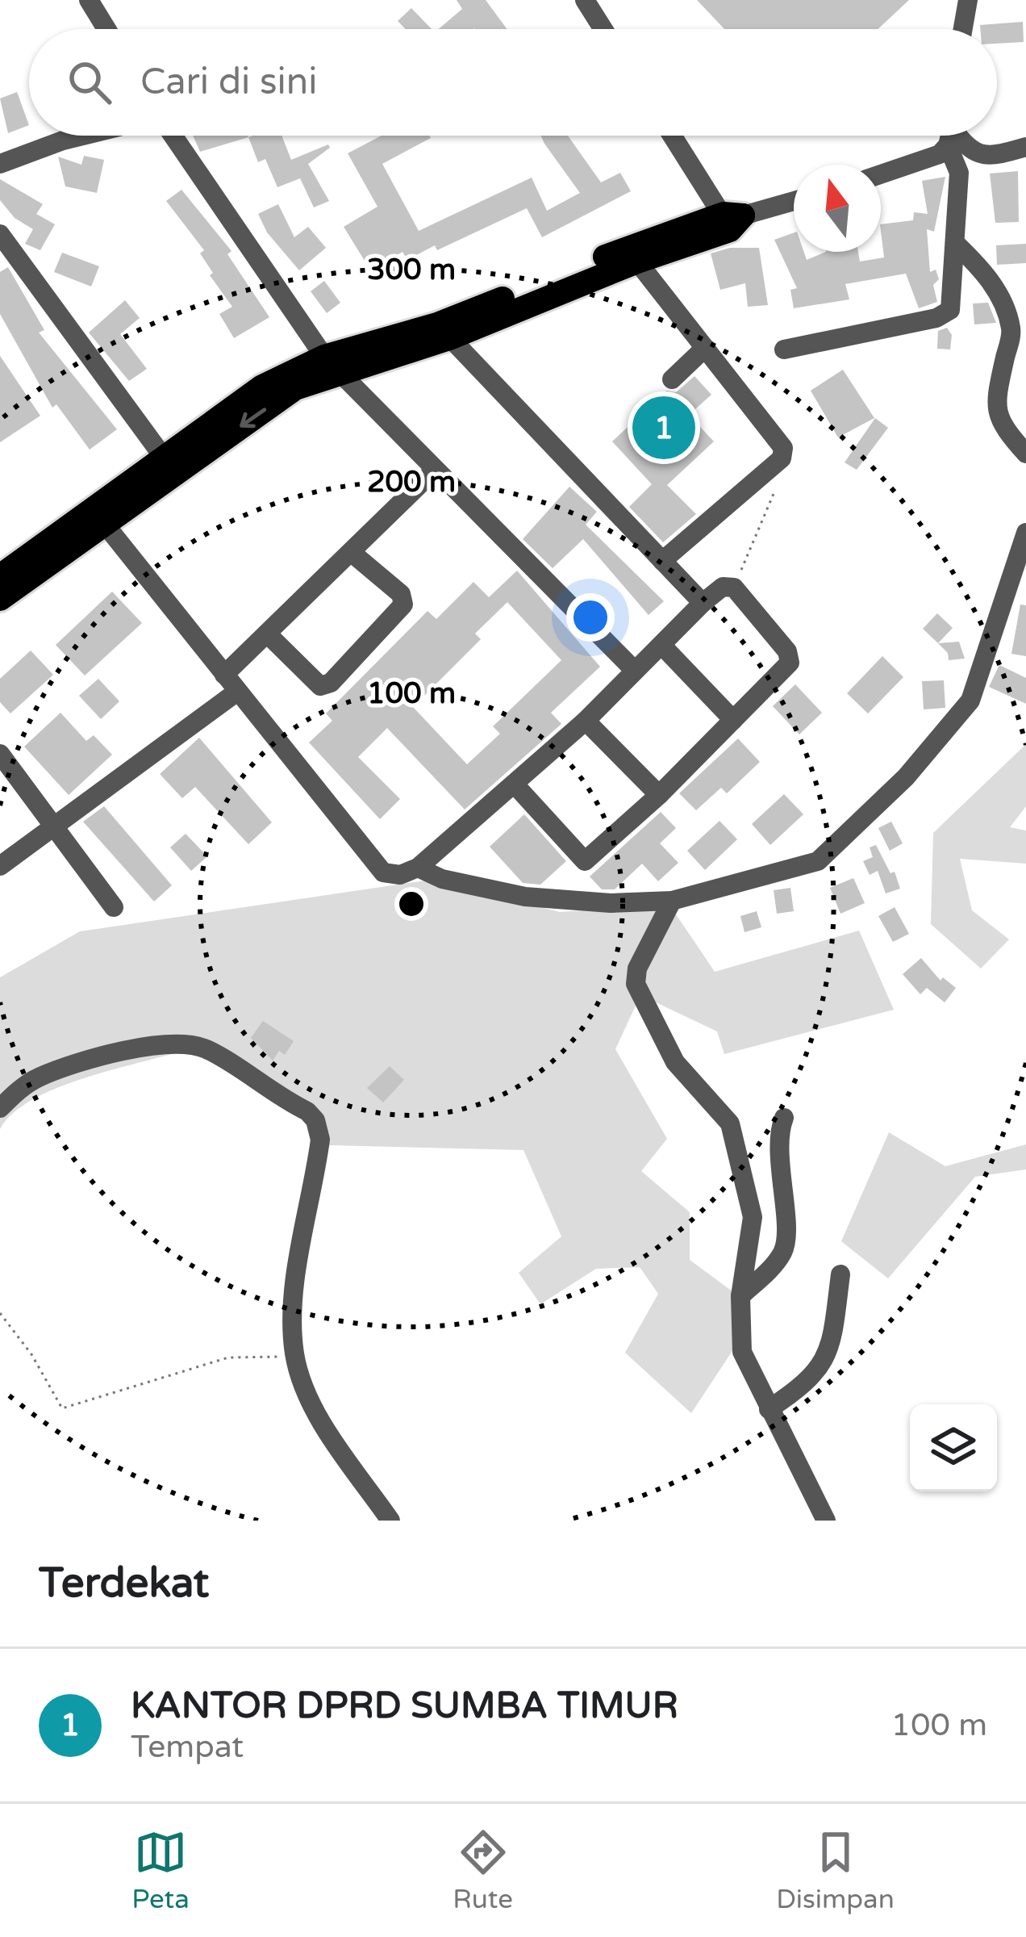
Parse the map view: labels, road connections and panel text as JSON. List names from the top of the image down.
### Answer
{
  "north": "top",
  "page": {
    "search": "Cari di sini",
    "pins": "1",
    "heading": "Terdekat",
    "list": [
      {
        "mark": "1",
        "name": "KANTOR DPRD SUMBA TIMUR",
        "note": "Tempat",
        "value": "100 m"
      }
    ],
    "nav": ["Peta", "Rute", "Disimpan"]
  },
  "rings": ["300 m", "200 m", "100 m"]
}
